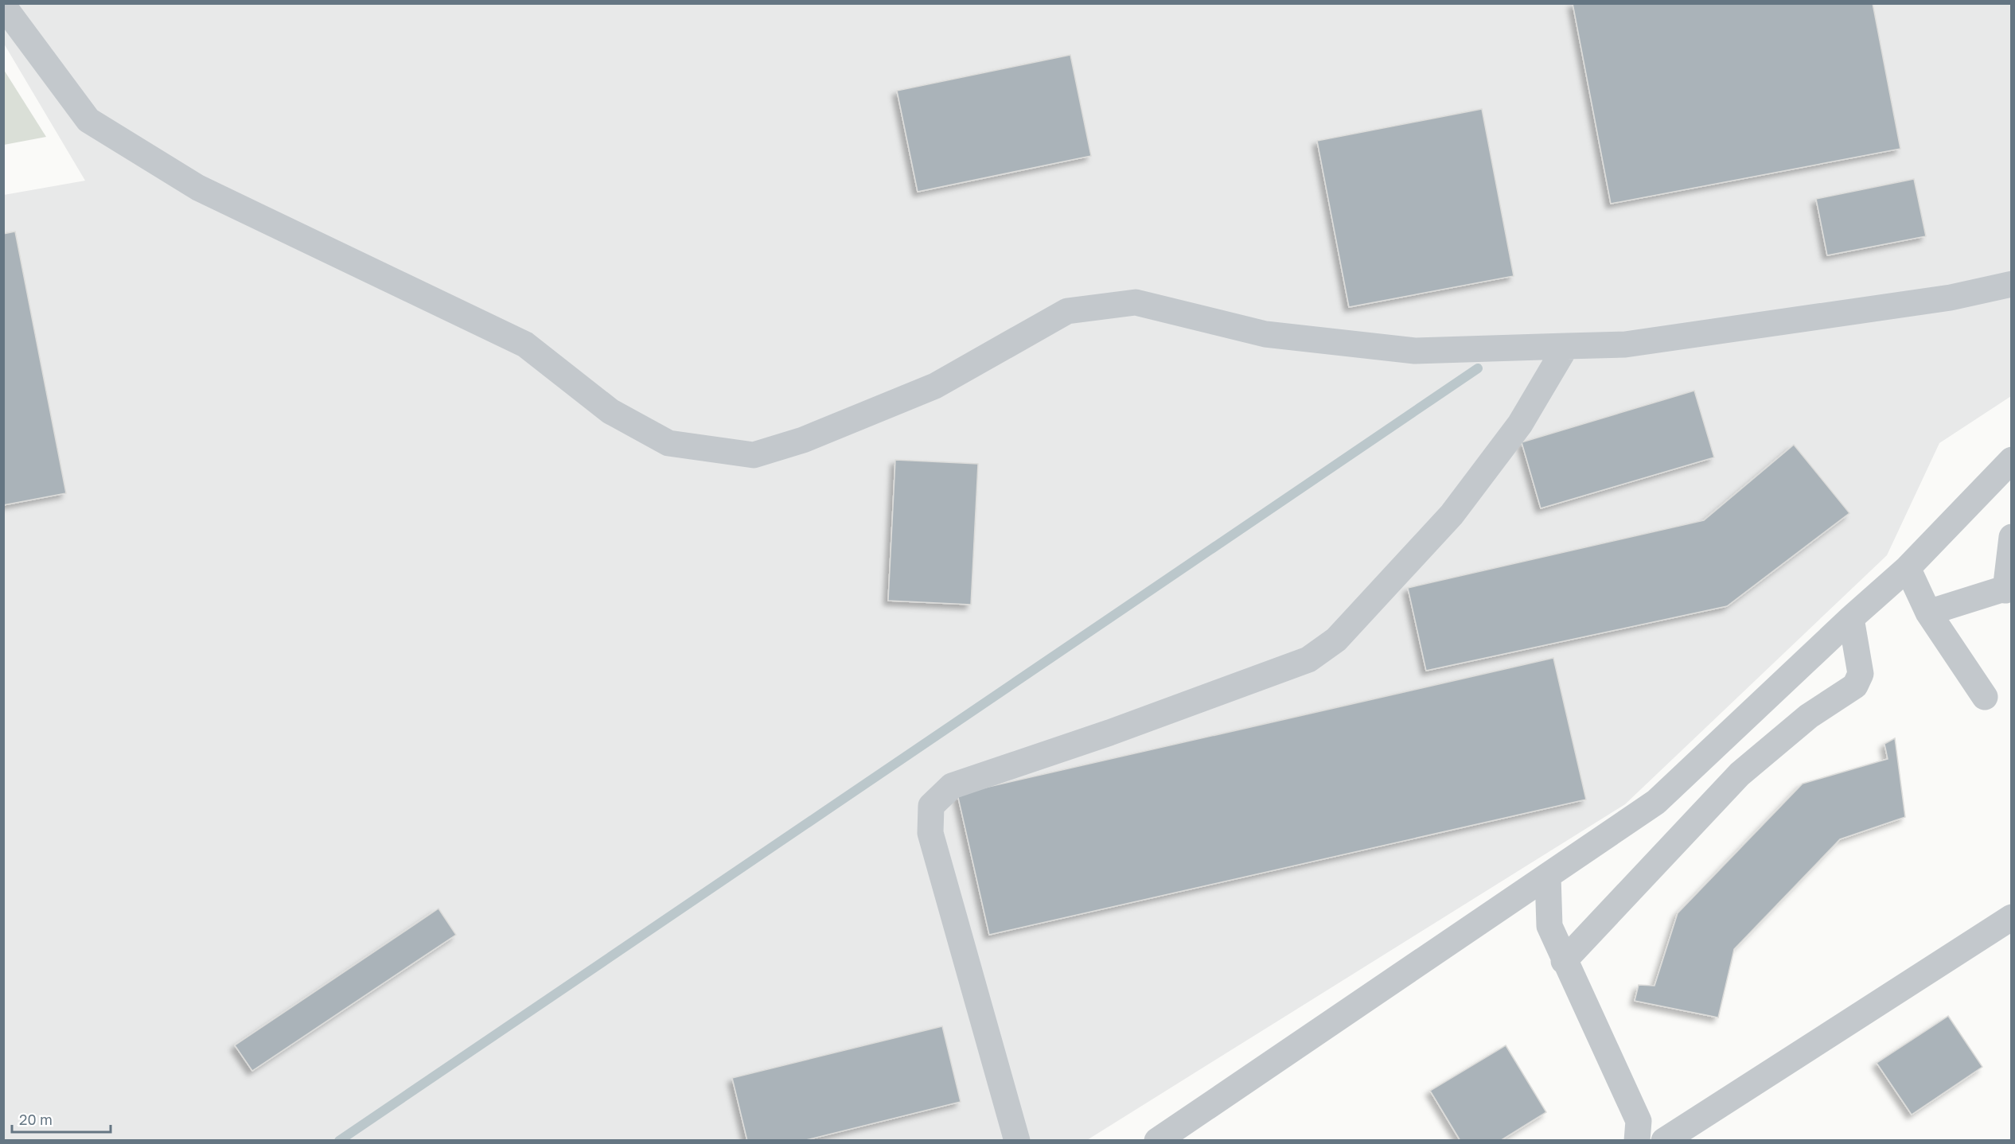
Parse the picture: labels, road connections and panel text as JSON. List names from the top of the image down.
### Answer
{
  "scale_bar": "20 m"
}
